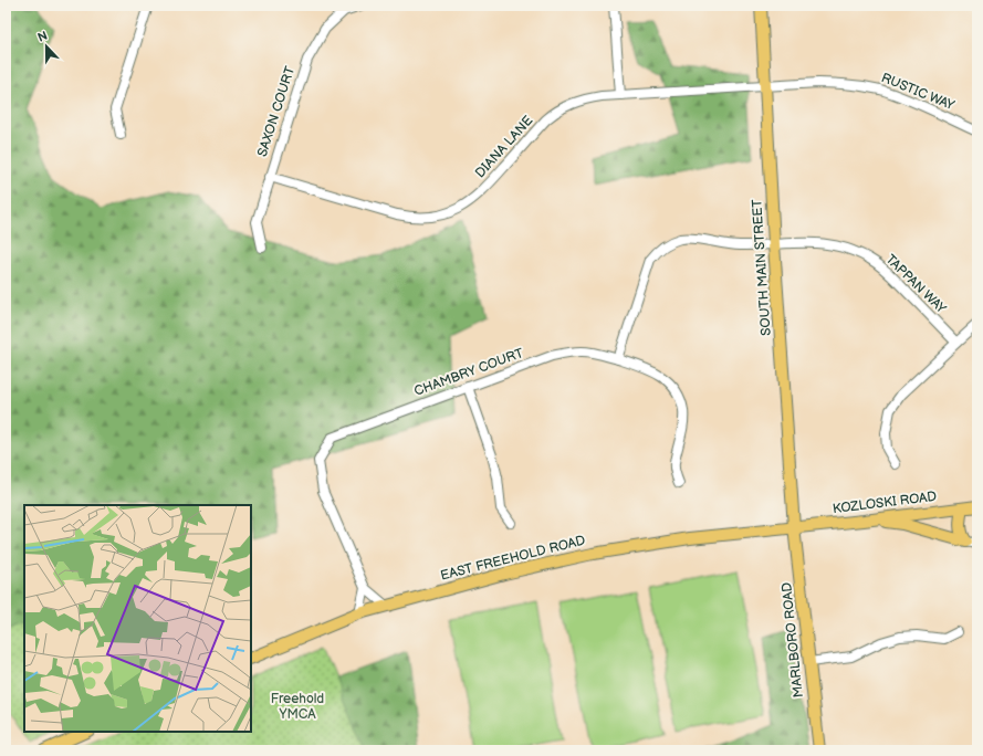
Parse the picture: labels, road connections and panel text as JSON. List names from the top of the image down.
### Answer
{
  "streets": {
    "main road": [
      "SOUTH MAIN STREET",
      "KOZLOSKI ROAD",
      "EAST FREEHOLD ROAD",
      "MARLBORO ROAD"
    ],
    "street": [
      "RUSTIC WAY",
      "SAXON COURT",
      "DIANA LANE",
      "TAPPAN WAY",
      "CHAMBRY COURT"
    ]
  },
  "crossings": [
    ["RUSTIC WAY", "DIANA LANE"],
    ["RUSTIC WAY", "SOUTH MAIN STREET"],
    ["SAXON COURT", "DIANA LANE"],
    ["DIANA LANE", "SOUTH MAIN STREET"],
    ["SOUTH MAIN STREET", "TAPPAN WAY"],
    ["SOUTH MAIN STREET", "KOZLOSKI ROAD"],
    ["SOUTH MAIN STREET", "EAST FREEHOLD ROAD"],
    ["SOUTH MAIN STREET", "MARLBORO ROAD"],
    ["TAPPAN WAY", "CHAMBRY COURT"],
    ["CHAMBRY COURT", "EAST FREEHOLD ROAD"],
    ["KOZLOSKI ROAD", "EAST FREEHOLD ROAD"],
    ["KOZLOSKI ROAD", "MARLBORO ROAD"],
    ["EAST FREEHOLD ROAD", "MARLBORO ROAD"]
  ],
  "parks": ["Freehold YMCA"],
  "north": "top"
}
